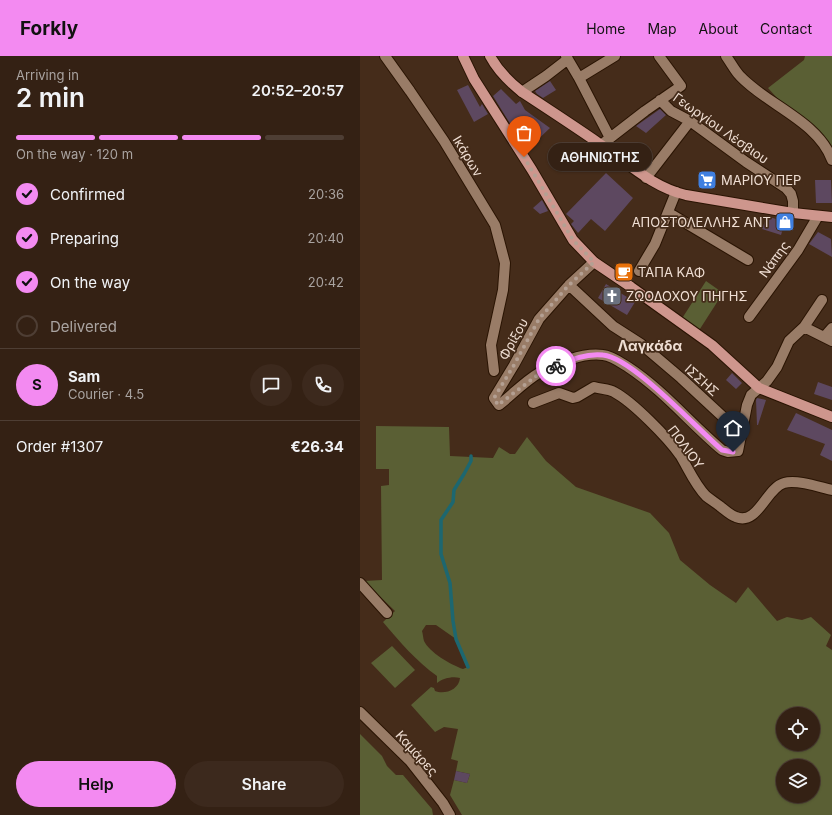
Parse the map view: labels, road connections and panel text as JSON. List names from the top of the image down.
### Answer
{
  "streets": {
    "street": [
      "Γεωργίου Λέσβιου",
      "Ικάρων",
      "Νάπης",
      "Φρίξου",
      "ΙΣΣΗΣ",
      "ΠΟΛΙΟΥ",
      "Καμάρες"
    ]
  },
  "crossings": [
    ["Φρίξου", "ΙΣΣΗΣ"]
  ],
  "districts": ["Λαγκάδα"],
  "places": {
    "other": ["ΑΘΗΝΙΩΤΗΣ"],
    "supermarket": ["ΜΑΡΙΟΥ ΠΕΡ"],
    "shop": ["ΑΠΟΣΤΟΛΕΛΛΗΣ ΑΝΤ"],
    "cafe": ["ΤΑΠΑ ΚΑΦ"],
    "church": ["ΖΩΟΔΟΧΟΥ ΠΗΓΗΣ"]
  },
  "page": {
    "header": "Forkly",
    "nav": [
      "Home",
      "Map",
      "About",
      "Contact"
    ],
    "heading": ["2 min", "Arriving in", "20:52–20:57"],
    "panel": [
      "Sam",
      "Courier · 4.5",
      "Order #1307",
      "€26.34"
    ],
    "bar": "On the way · 120 m",
    "bubble": "ΑΘΗΝΙΩΤΗΣ",
    "list": [
      ["Confirmed", "20:36"],
      ["Preparing", "20:40"],
      ["On the way", "20:42"],
      "Delivered"
    ],
    "round": "S",
    "buttons": ["Help", "Share"]
  }
}
